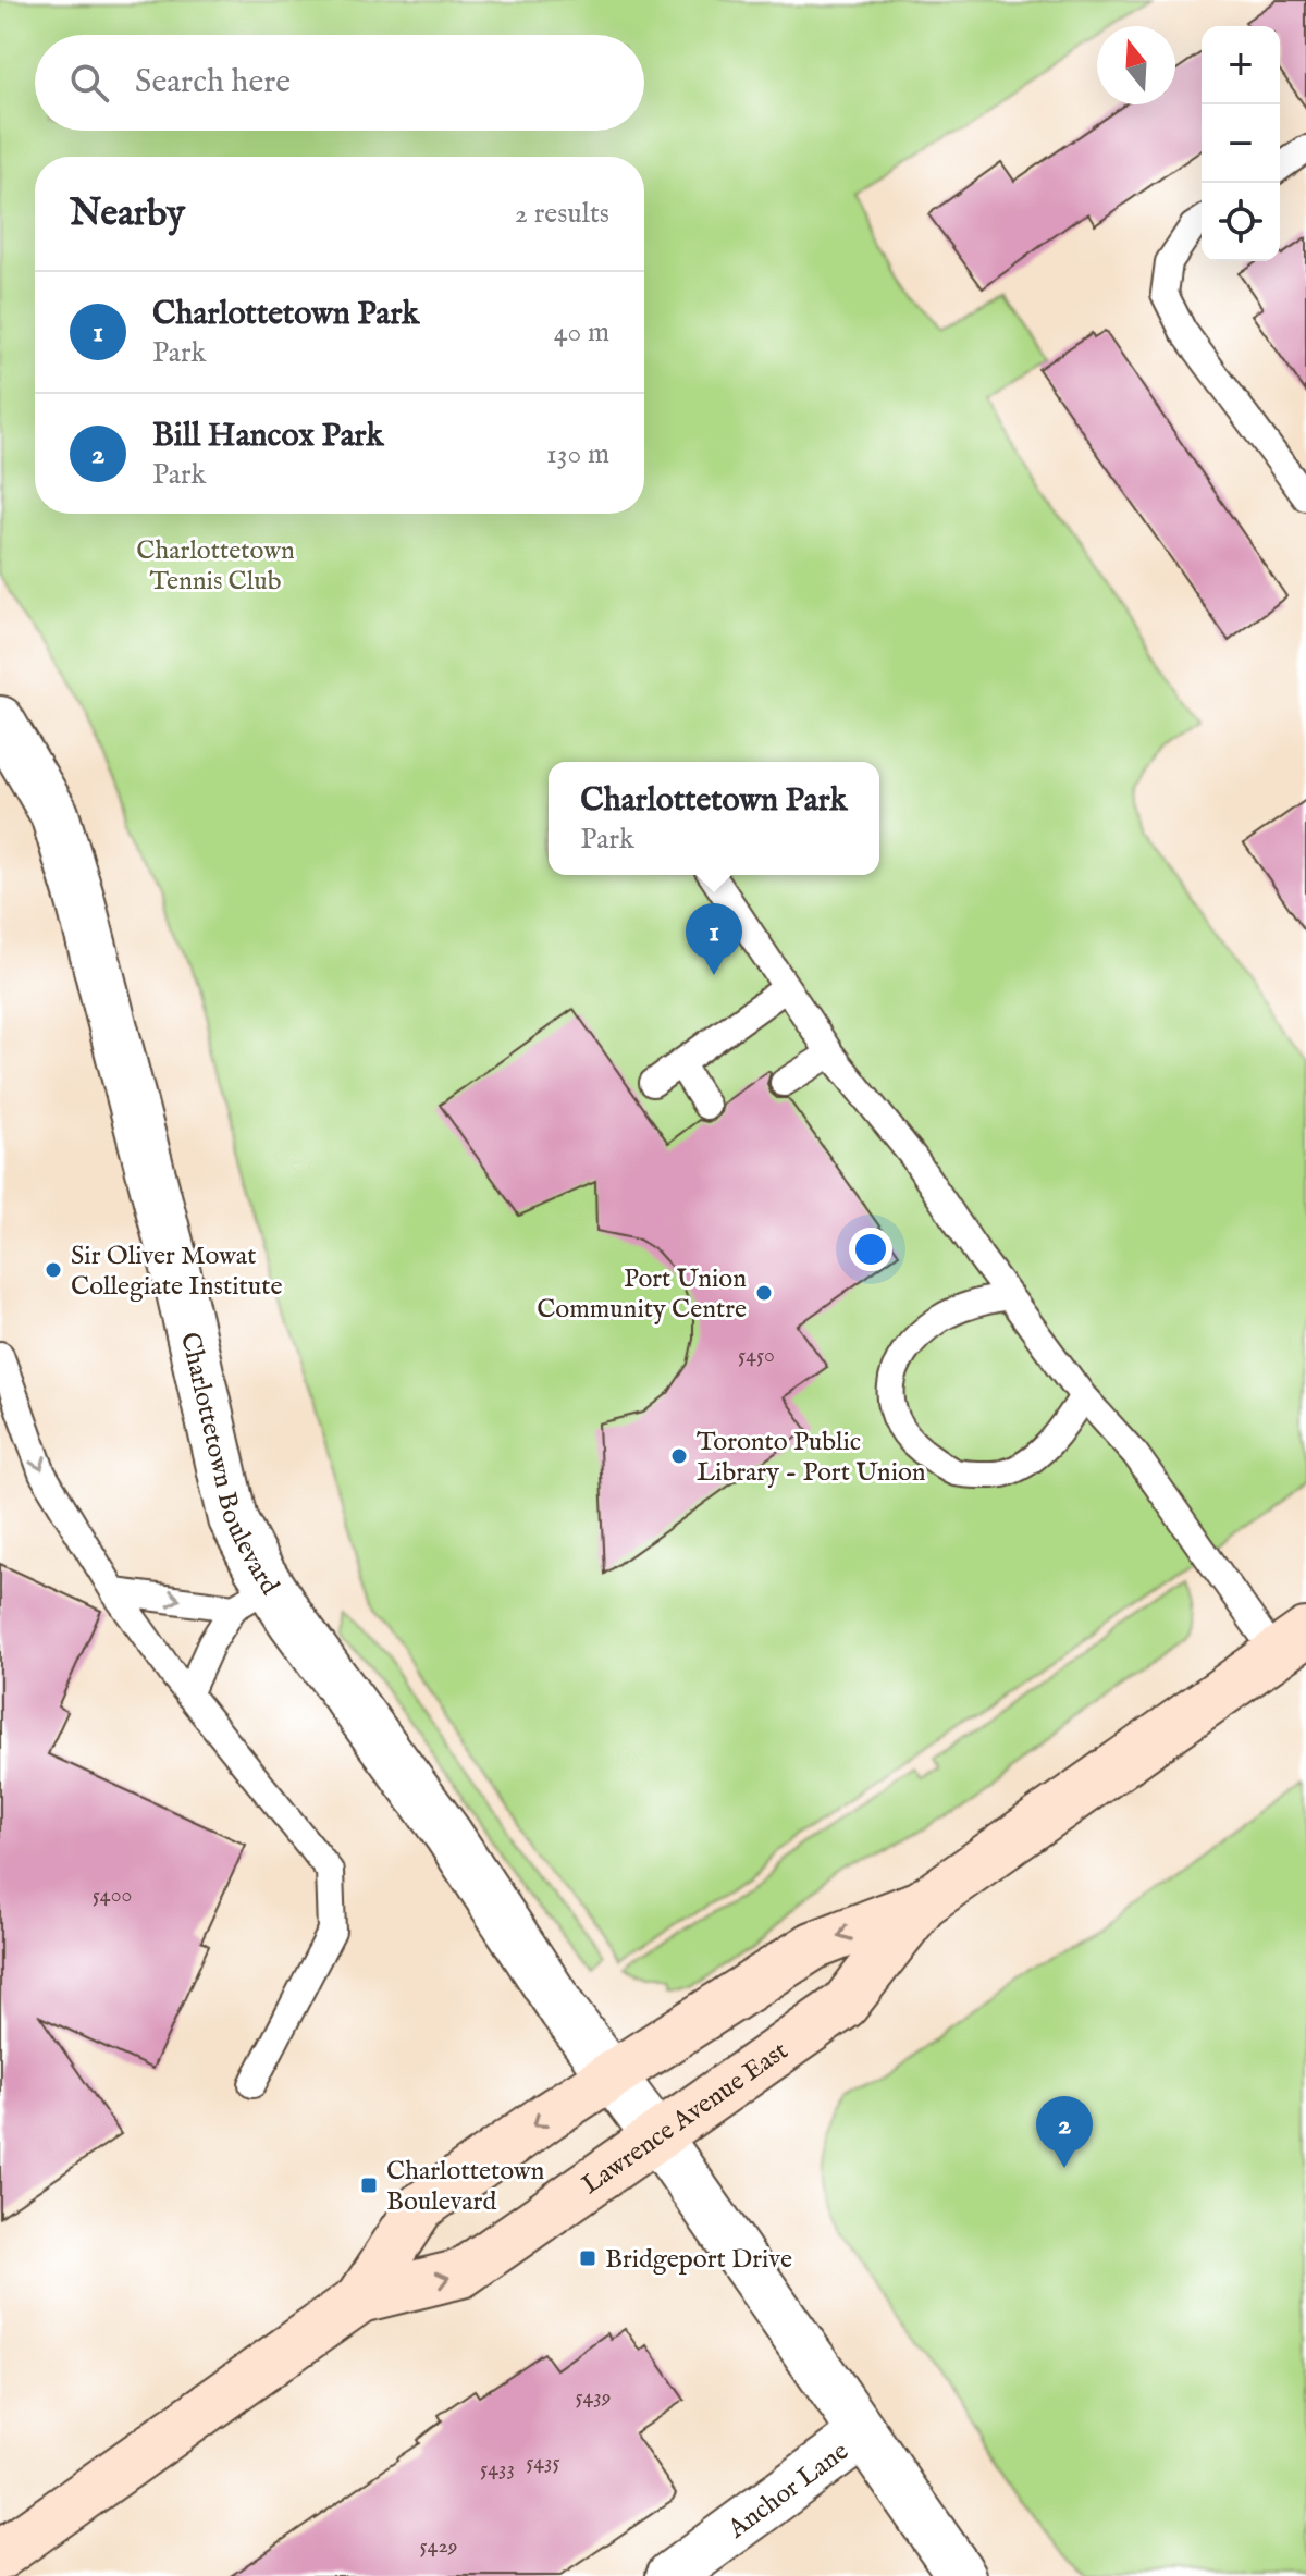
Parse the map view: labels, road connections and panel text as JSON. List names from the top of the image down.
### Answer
{
  "streets": {
    "main road": ["Lawrence Avenue East"],
    "street": ["Charlottetown Boulevard", "Anchor Lane"]
  },
  "crossings": [
    ["Charlottetown Boulevard", "Lawrence Avenue East"]
  ],
  "parks": ["Charlottetown Tennis Club"],
  "places": {
    "other": ["Sir Oliver Mowat Collegiate Institute", "Port Union Community Centre", "Toronto Public Library - Port Union"],
    "transit": ["Charlottetown Boulevard", "Bridgeport Drive"]
  },
  "house_numbers": [
    "5450",
    "5400",
    "5439",
    "5435",
    "5433",
    "5429"
  ],
  "north": "top",
  "page": {
    "map_buttons": ["+", "−"],
    "search": "Search here",
    "heading": ["Nearby", "2 results"],
    "list": [
      {
        "mark": "1",
        "name": "Charlottetown Park",
        "note": "Park",
        "value": "40 m"
      },
      {
        "mark": "2",
        "name": "Bill Hancox Park",
        "note": "Park",
        "value": "130 m"
      }
    ],
    "popup": ["Charlottetown Park", "Park"],
    "pins": ["1", "2"]
  }
}
